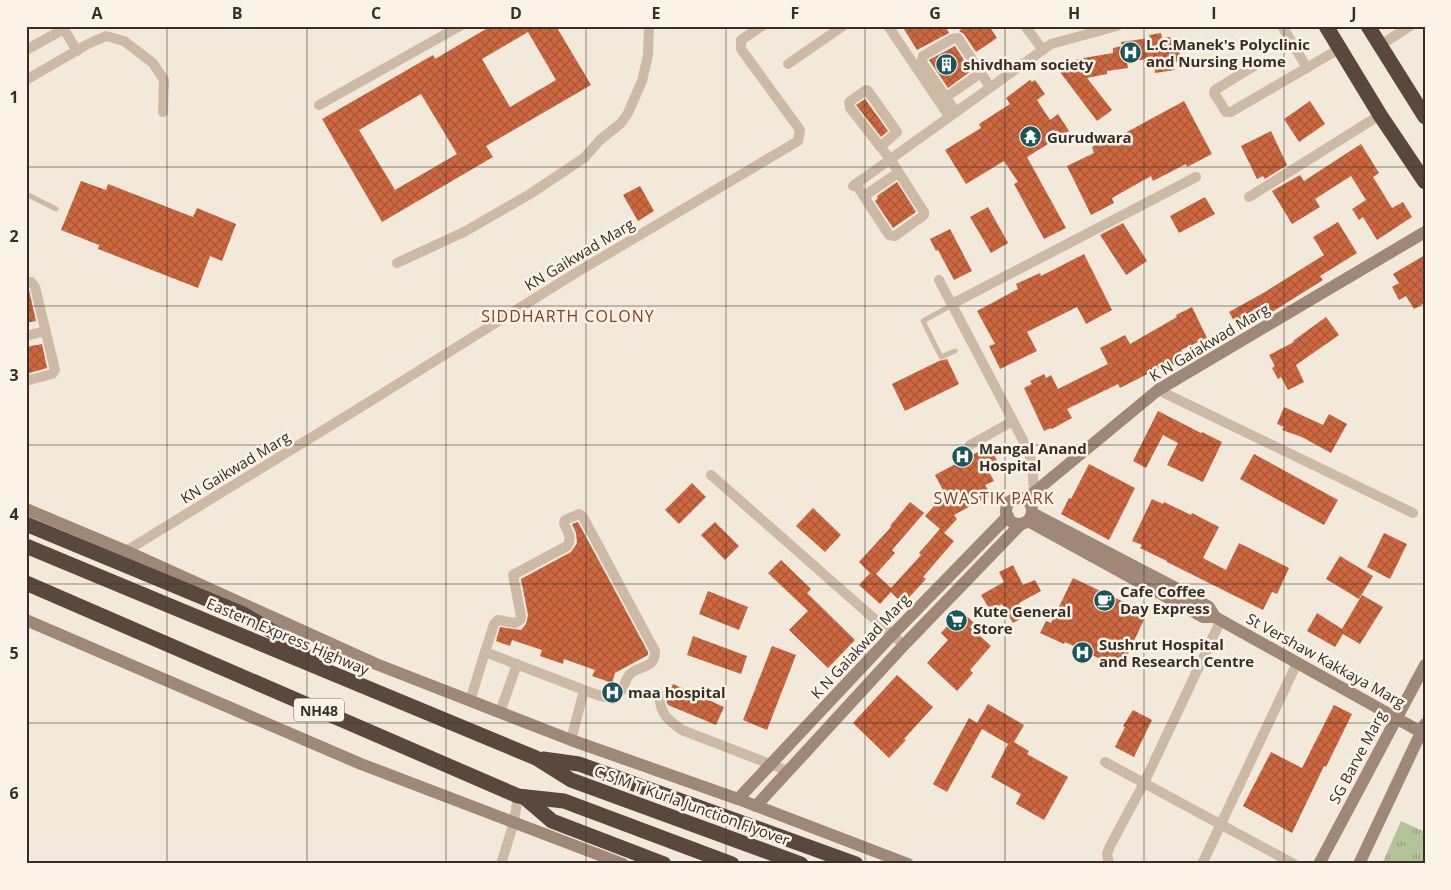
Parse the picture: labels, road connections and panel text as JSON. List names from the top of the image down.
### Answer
{
  "streets": {
    "highway": ["Eastern Express Highway", "NH48", "C S M T Kurla Junction Flyover"],
    "street": [
      "KN Gaikwad Marg",
      "K N Gaiakwad Marg",
      "St Vershaw Kakkaya Marg",
      "SG Barve Marg"
    ]
  },
  "crossings": [
    ["K N Gaiakwad Marg", "St Vershaw Kakkaya Marg"],
    ["Eastern Express Highway", "C S M T Kurla Junction Flyover"],
    ["St Vershaw Kakkaya Marg", "SG Barve Marg"]
  ],
  "districts": ["SIDDHARTH COLONY", "SWASTIK PARK"],
  "places": {
    "hospital": [
      "L.C.Manek's Polyclinic and Nursing Home",
      "Mangal Anand Hospital",
      "Sushrut Hospital and Research Centre",
      "maa hospital"
    ],
    "building": ["shivdham society"],
    "temple": ["Gurudwara"],
    "cafe": ["Cafe Coffee Day Express"],
    "supermarket": ["Kute General Store"]
  },
  "grid": {
    "columns": [
      "A",
      "B",
      "C",
      "D",
      "E",
      "F",
      "G",
      "H",
      "I",
      "J"
    ],
    "rows": [
      "1",
      "2",
      "3",
      "4",
      "5",
      "6"
    ]
  }
}
